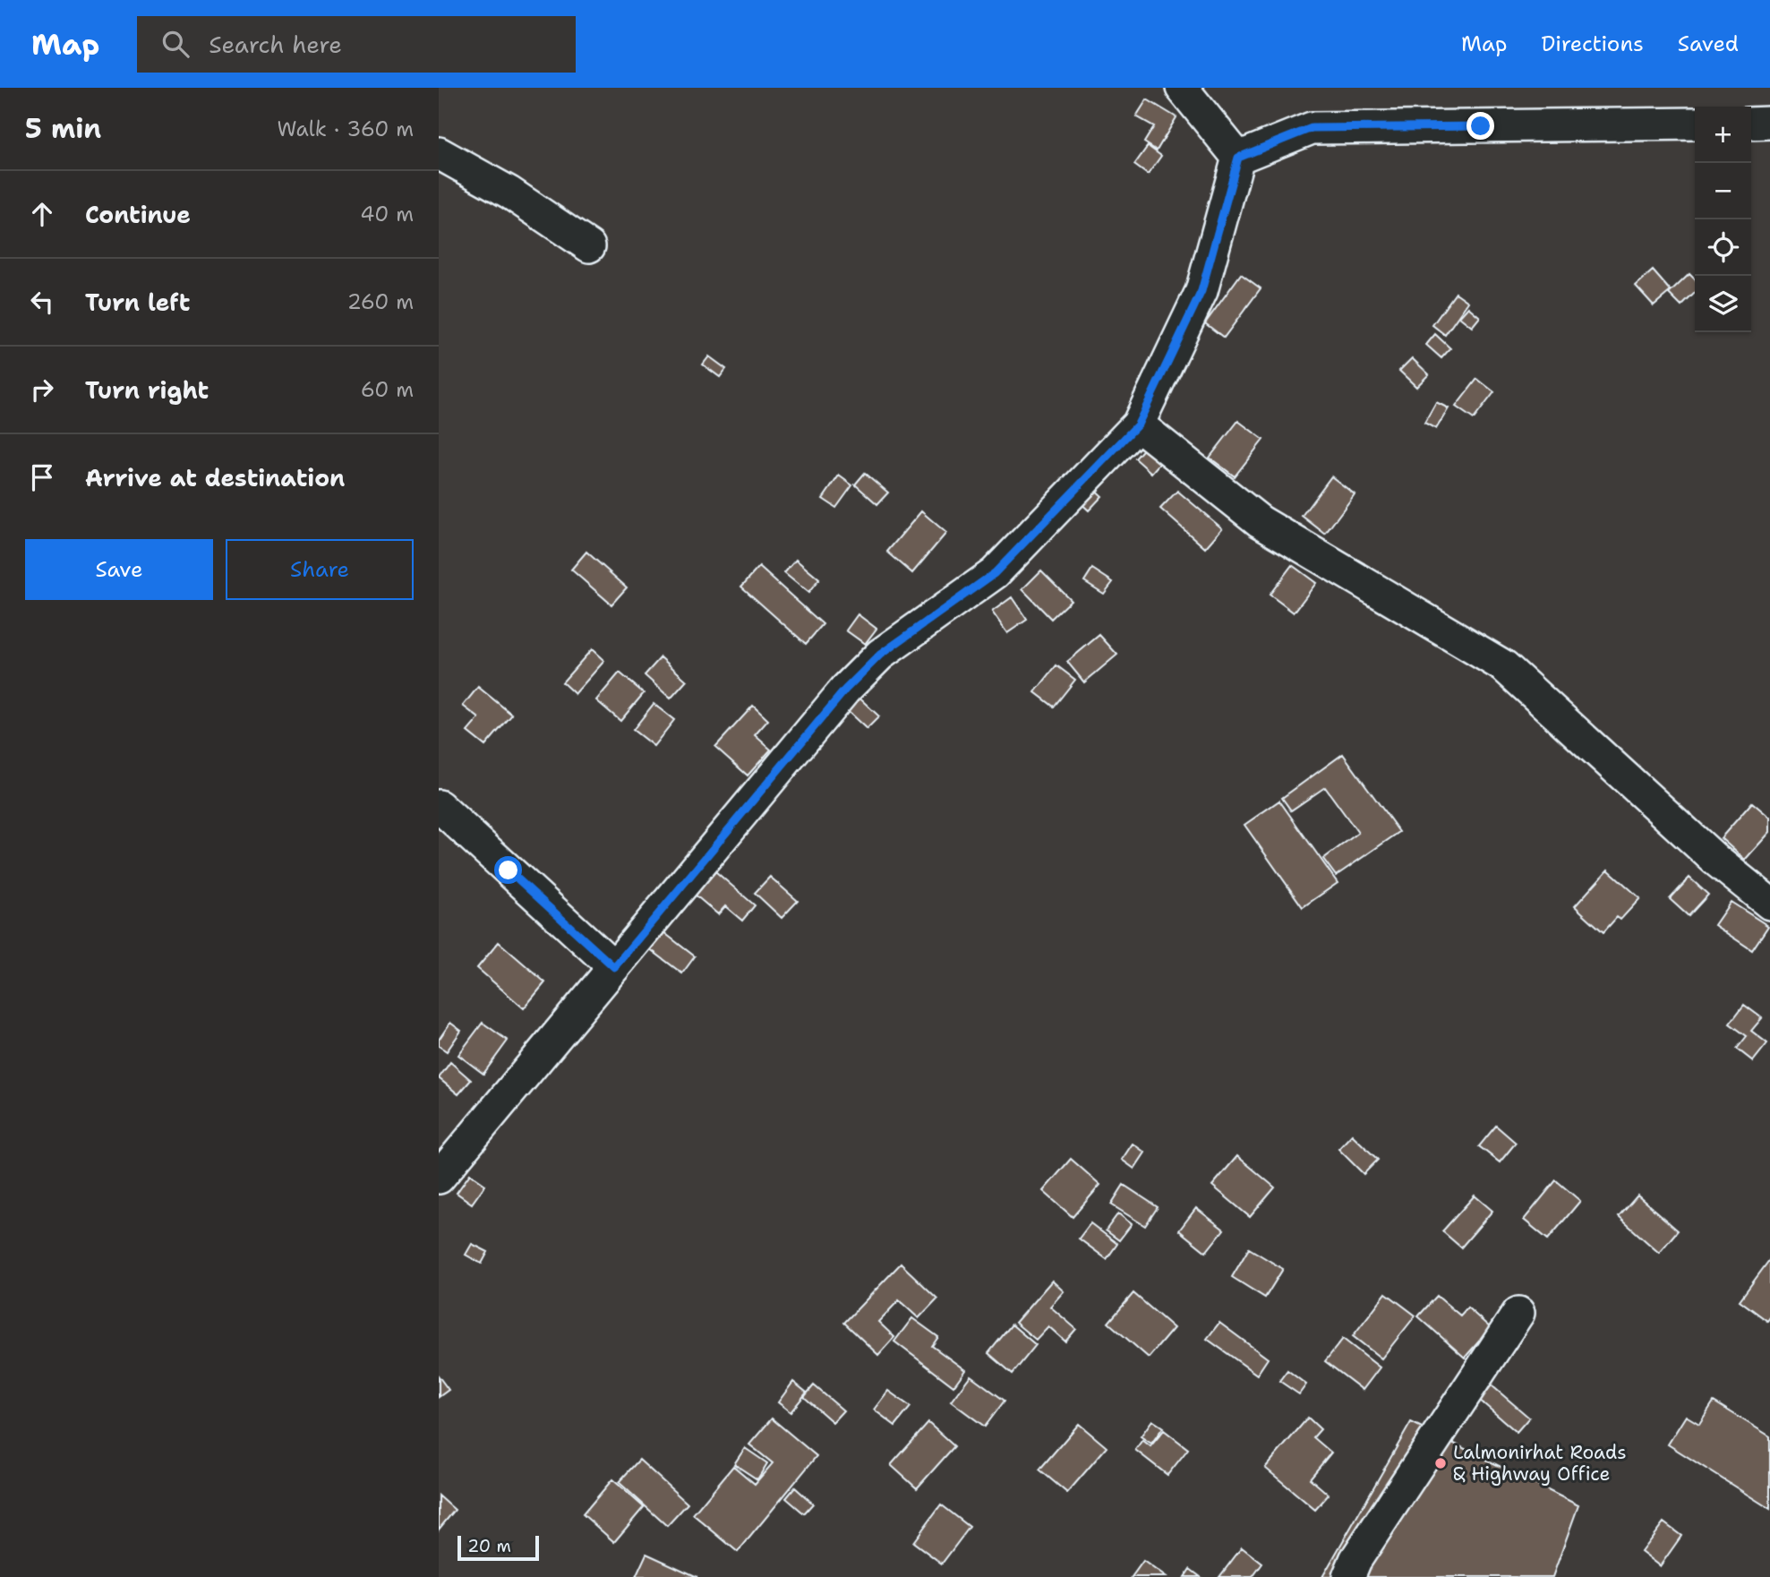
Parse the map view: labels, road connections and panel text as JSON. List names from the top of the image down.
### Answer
{
  "places": ["Lalmonirhat Roads & Highway Office"],
  "scale_bar": "20 m",
  "page": {
    "header": "Map",
    "search": "Search here",
    "nav": ["Map", "Directions", "Saved"],
    "heading": ["5 min", "Walk · 360 m"],
    "map_buttons": ["+", "−"],
    "list": [
      ["Continue", "40 m"],
      ["Turn left", "260 m"],
      ["Turn right", "60 m"],
      "Arrive at destination"
    ],
    "buttons": ["Save", "Share"],
    "scale": "20 m"
  }
}
